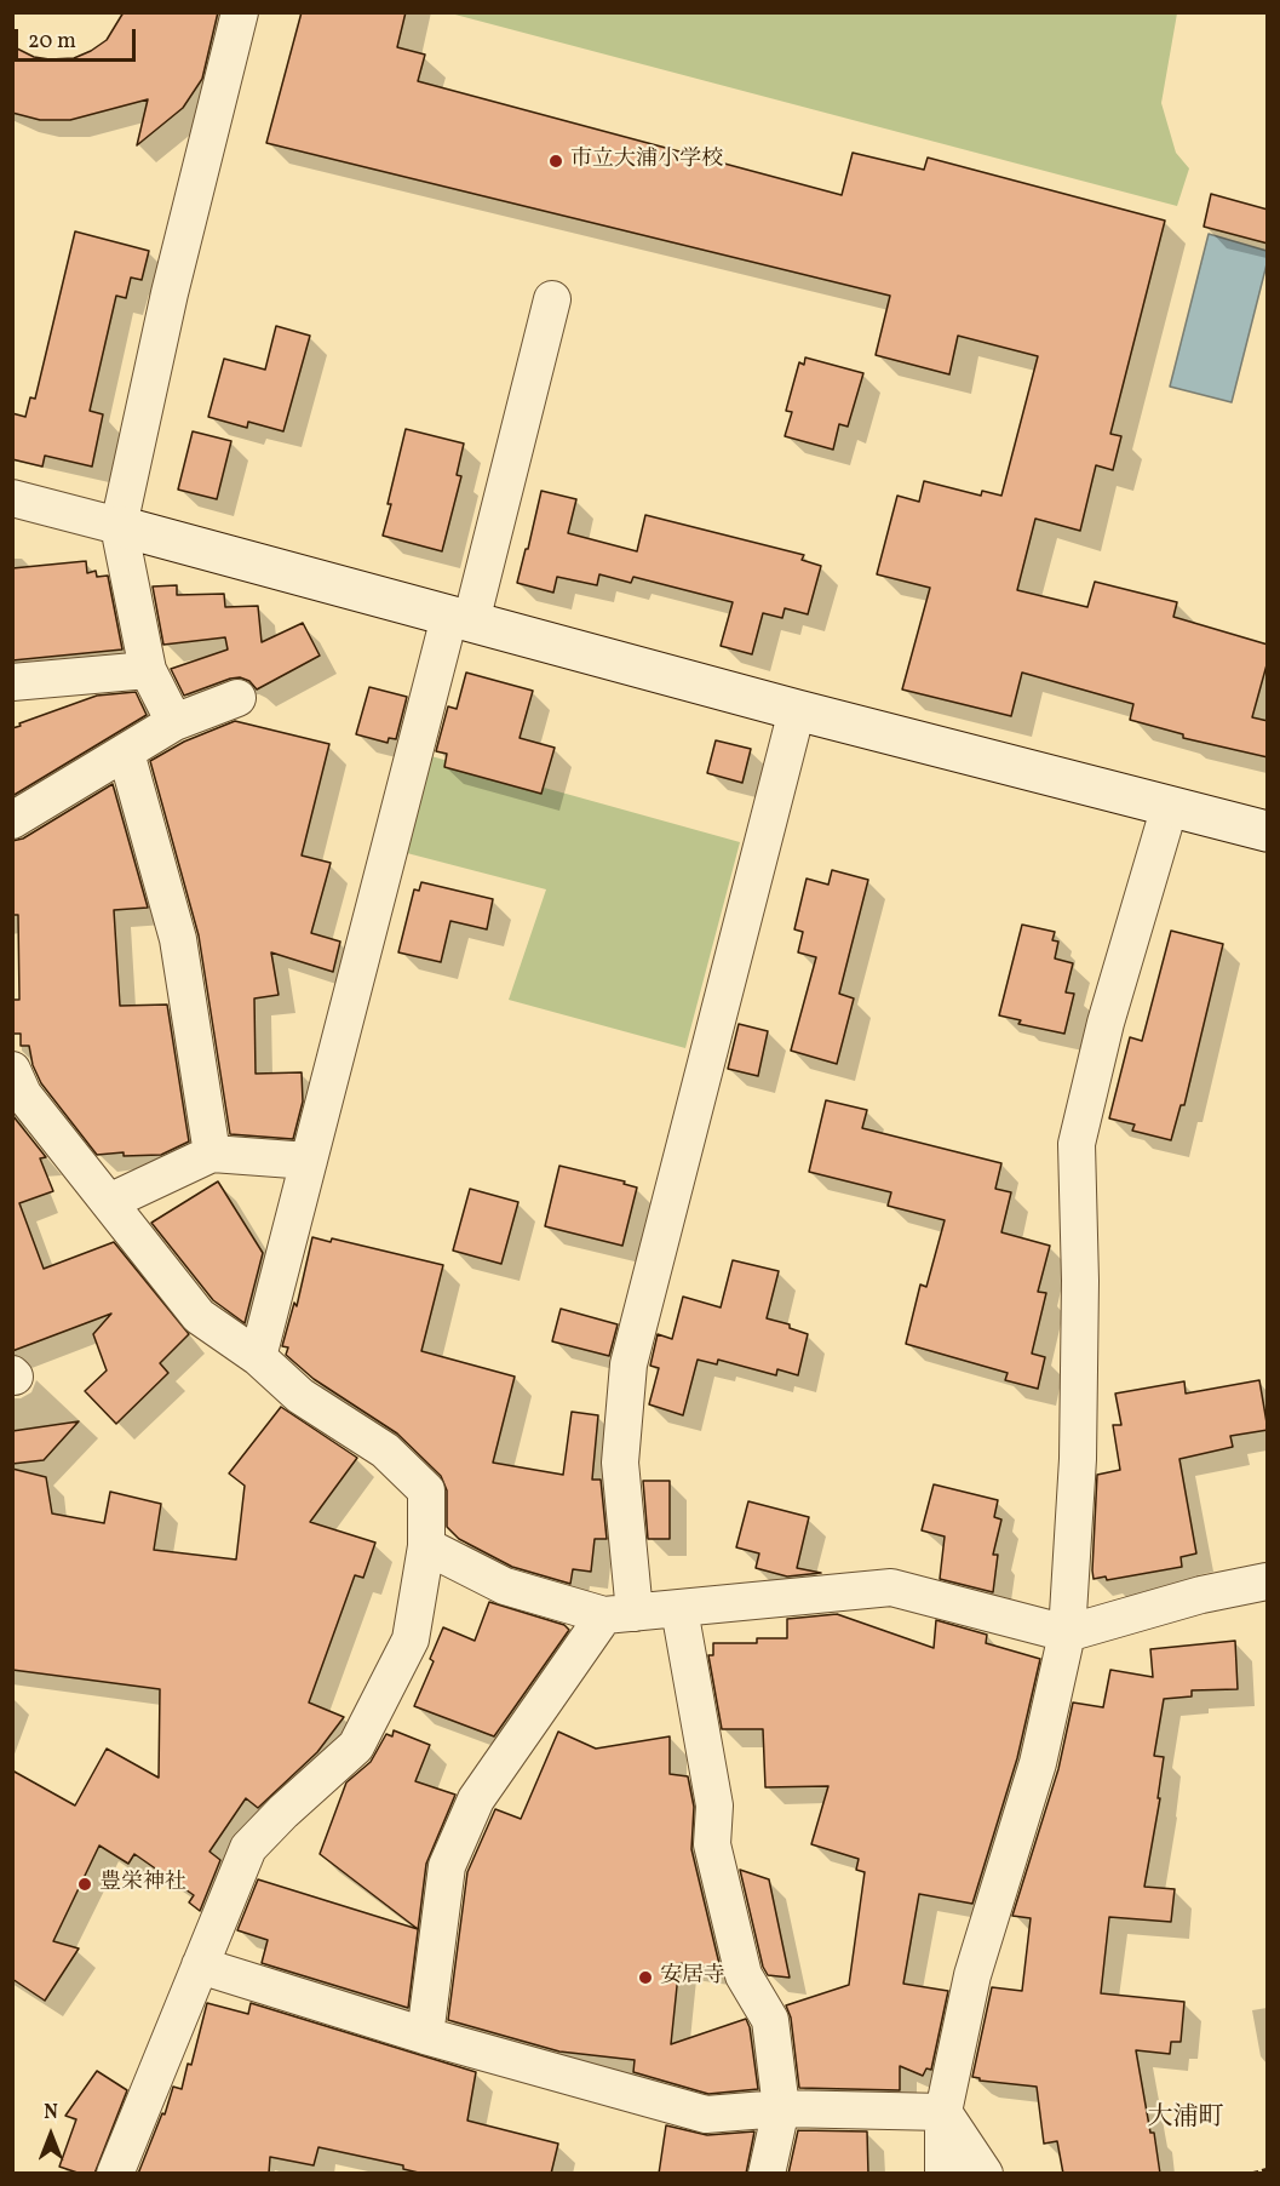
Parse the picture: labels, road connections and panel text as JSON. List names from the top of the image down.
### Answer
{
  "districts": ["大浦町"],
  "places": ["市立大浦小学校", "豊栄神社", "安居寺"],
  "scale_bar": "20 m",
  "north": "top"
}
